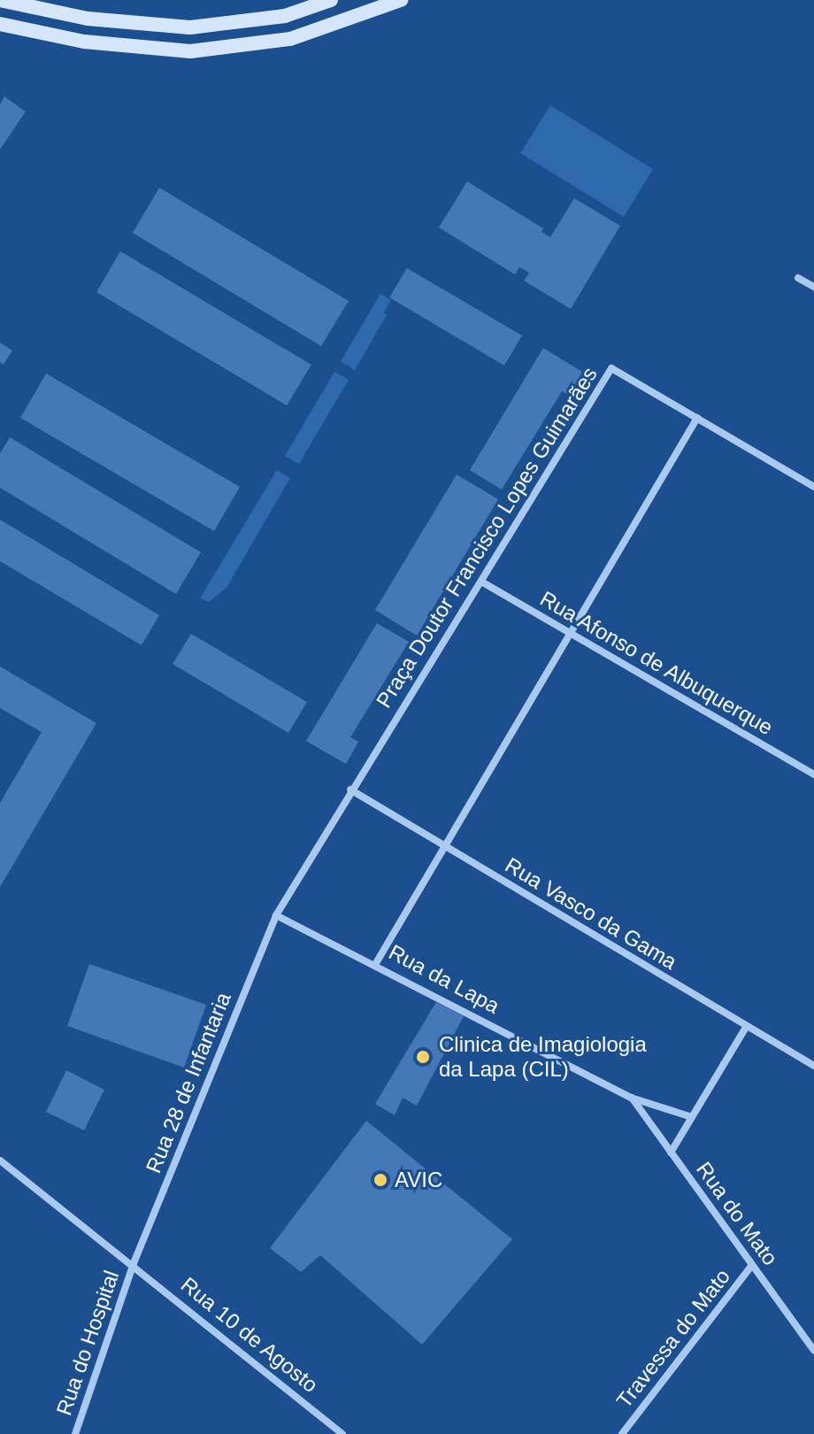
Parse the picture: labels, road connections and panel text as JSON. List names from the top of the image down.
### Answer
{
  "streets": {
    "street": [
      "Praça Doutor Francisco Lopes Guimarães",
      "Rua Afonso de Albuquerque",
      "Rua Vasco da Gama",
      "Rua da Lapa",
      "Rua 28 de Infantaria",
      "Rua do Mato",
      "Rua 10 de Agosto",
      "Travessa do Mato",
      "Rua do Hospital"
    ]
  },
  "crossings": [
    ["Praça Doutor Francisco Lopes Guimarães", "Rua Afonso de Albuquerque"],
    ["Praça Doutor Francisco Lopes Guimarães", "Rua Vasco da Gama"],
    ["Praça Doutor Francisco Lopes Guimarães", "Rua da Lapa"],
    ["Praça Doutor Francisco Lopes Guimarães", "Rua 28 de Infantaria"],
    ["Rua da Lapa", "Rua 28 de Infantaria"],
    ["Rua da Lapa", "Rua do Mato"],
    ["Rua 28 de Infantaria", "Rua 10 de Agosto"],
    ["Rua 28 de Infantaria", "Rua do Hospital"],
    ["Rua do Mato", "Travessa do Mato"],
    ["Rua 10 de Agosto", "Rua do Hospital"]
  ],
  "places": ["Clinica de Imagiologia da Lapa (CIL)", "AVIC"]
}
